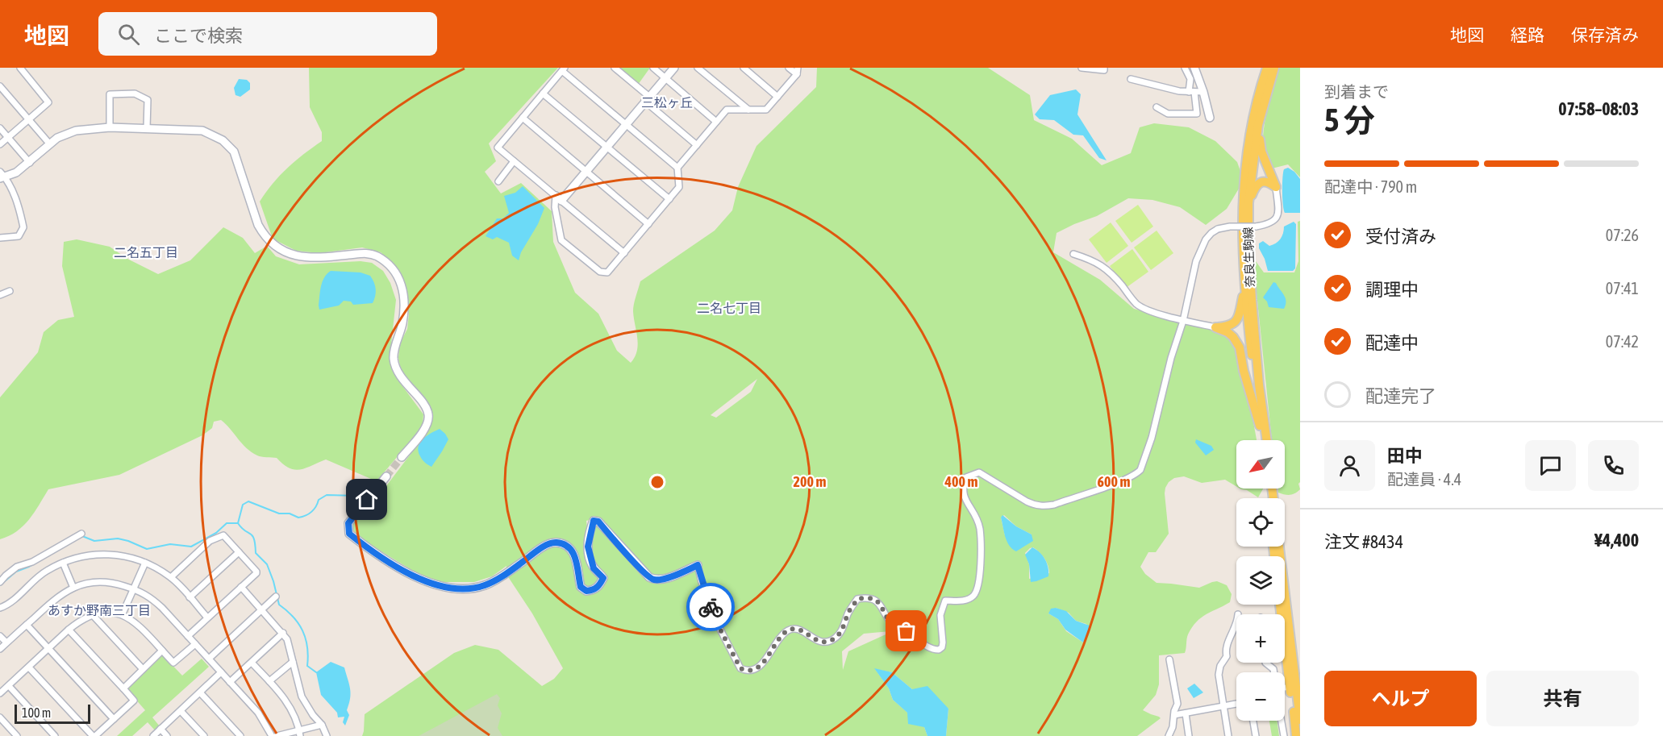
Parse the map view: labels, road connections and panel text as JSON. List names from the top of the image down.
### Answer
{
  "streets": {
    "main road": ["奈良生駒線"]
  },
  "districts": [
    "三松ヶ丘",
    "二名五丁目",
    "二名七丁目",
    "あすか野南三丁目"
  ],
  "scale_bar": "100 m",
  "north": "bottom left",
  "page": {
    "header": "地図",
    "search": "ここで検索",
    "nav": ["地図", "経路", "保存済み"],
    "heading": ["5 分", "到着まで", "07:58–08:03"],
    "panel": [
      "田中",
      "配達員 · 4.4",
      "注文 #8434",
      "¥4,400"
    ],
    "bar": "配達中 · 790 m",
    "list": [
      ["受付済み", "07:26"],
      ["調理中", "07:41"],
      ["配達中", "07:42"],
      "配達完了"
    ],
    "map_buttons": ["+", "−"],
    "buttons": ["ヘルプ", "共有"],
    "scale": "100 m"
  },
  "rings": ["200 m", "400 m", "600 m"]
}
